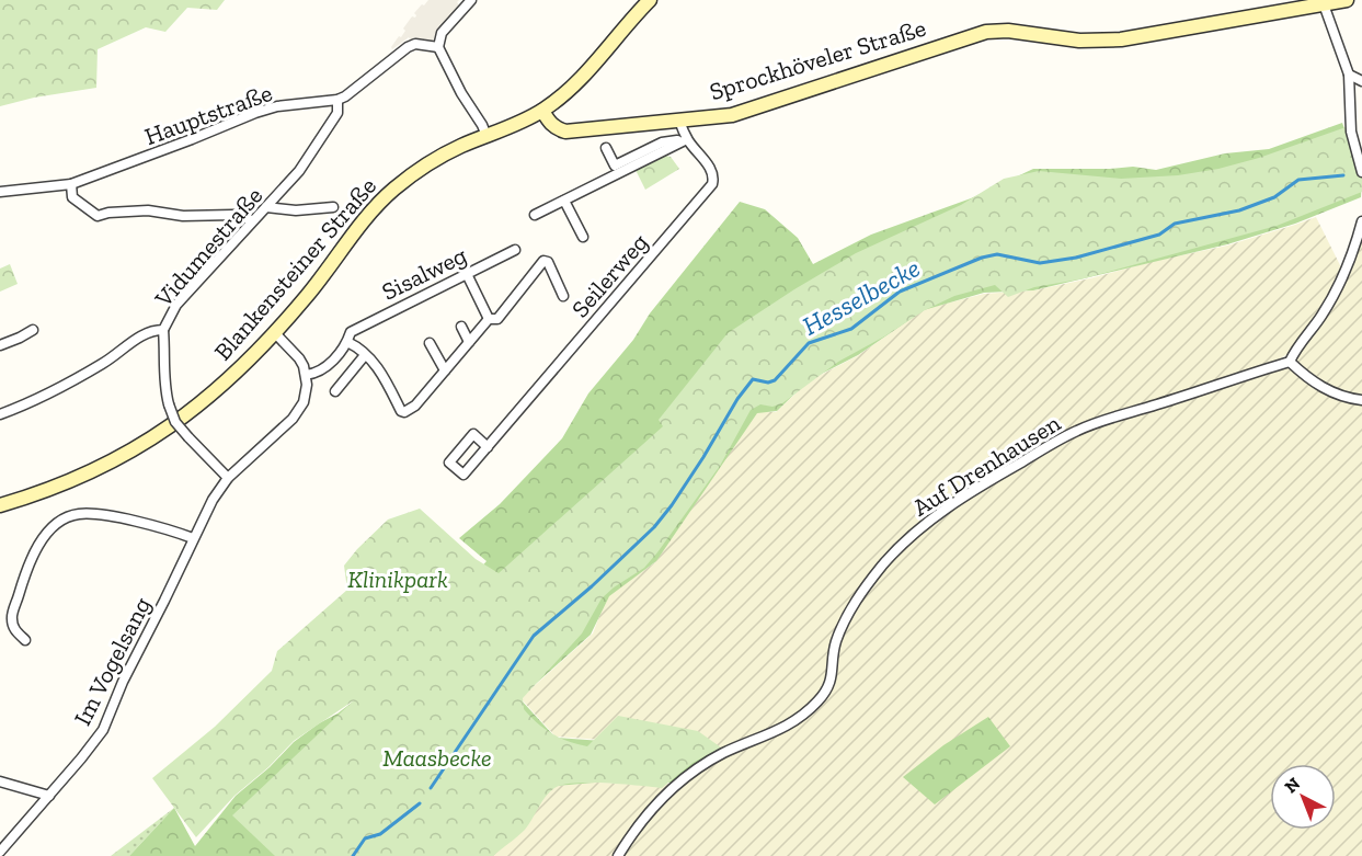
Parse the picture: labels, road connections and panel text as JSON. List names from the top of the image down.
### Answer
{
  "streets": {
    "main road": ["Sprockhöveler Straße", "Blankensteiner Straße"],
    "street": [
      "Hauptstraße",
      "Vidumestraße",
      "Sisalweg",
      "Seilerweg",
      "Auf Drenhausen",
      "Im Vogelsang"
    ]
  },
  "crossings": [
    ["Sprockhöveler Straße", "Blankensteiner Straße"],
    ["Sprockhöveler Straße", "Seilerweg"],
    ["Hauptstraße", "Vidumestraße"]
  ],
  "water": ["Hesselbecke"],
  "parks": ["Klinikpark", "Maasbecke"],
  "north": "top left"
}
